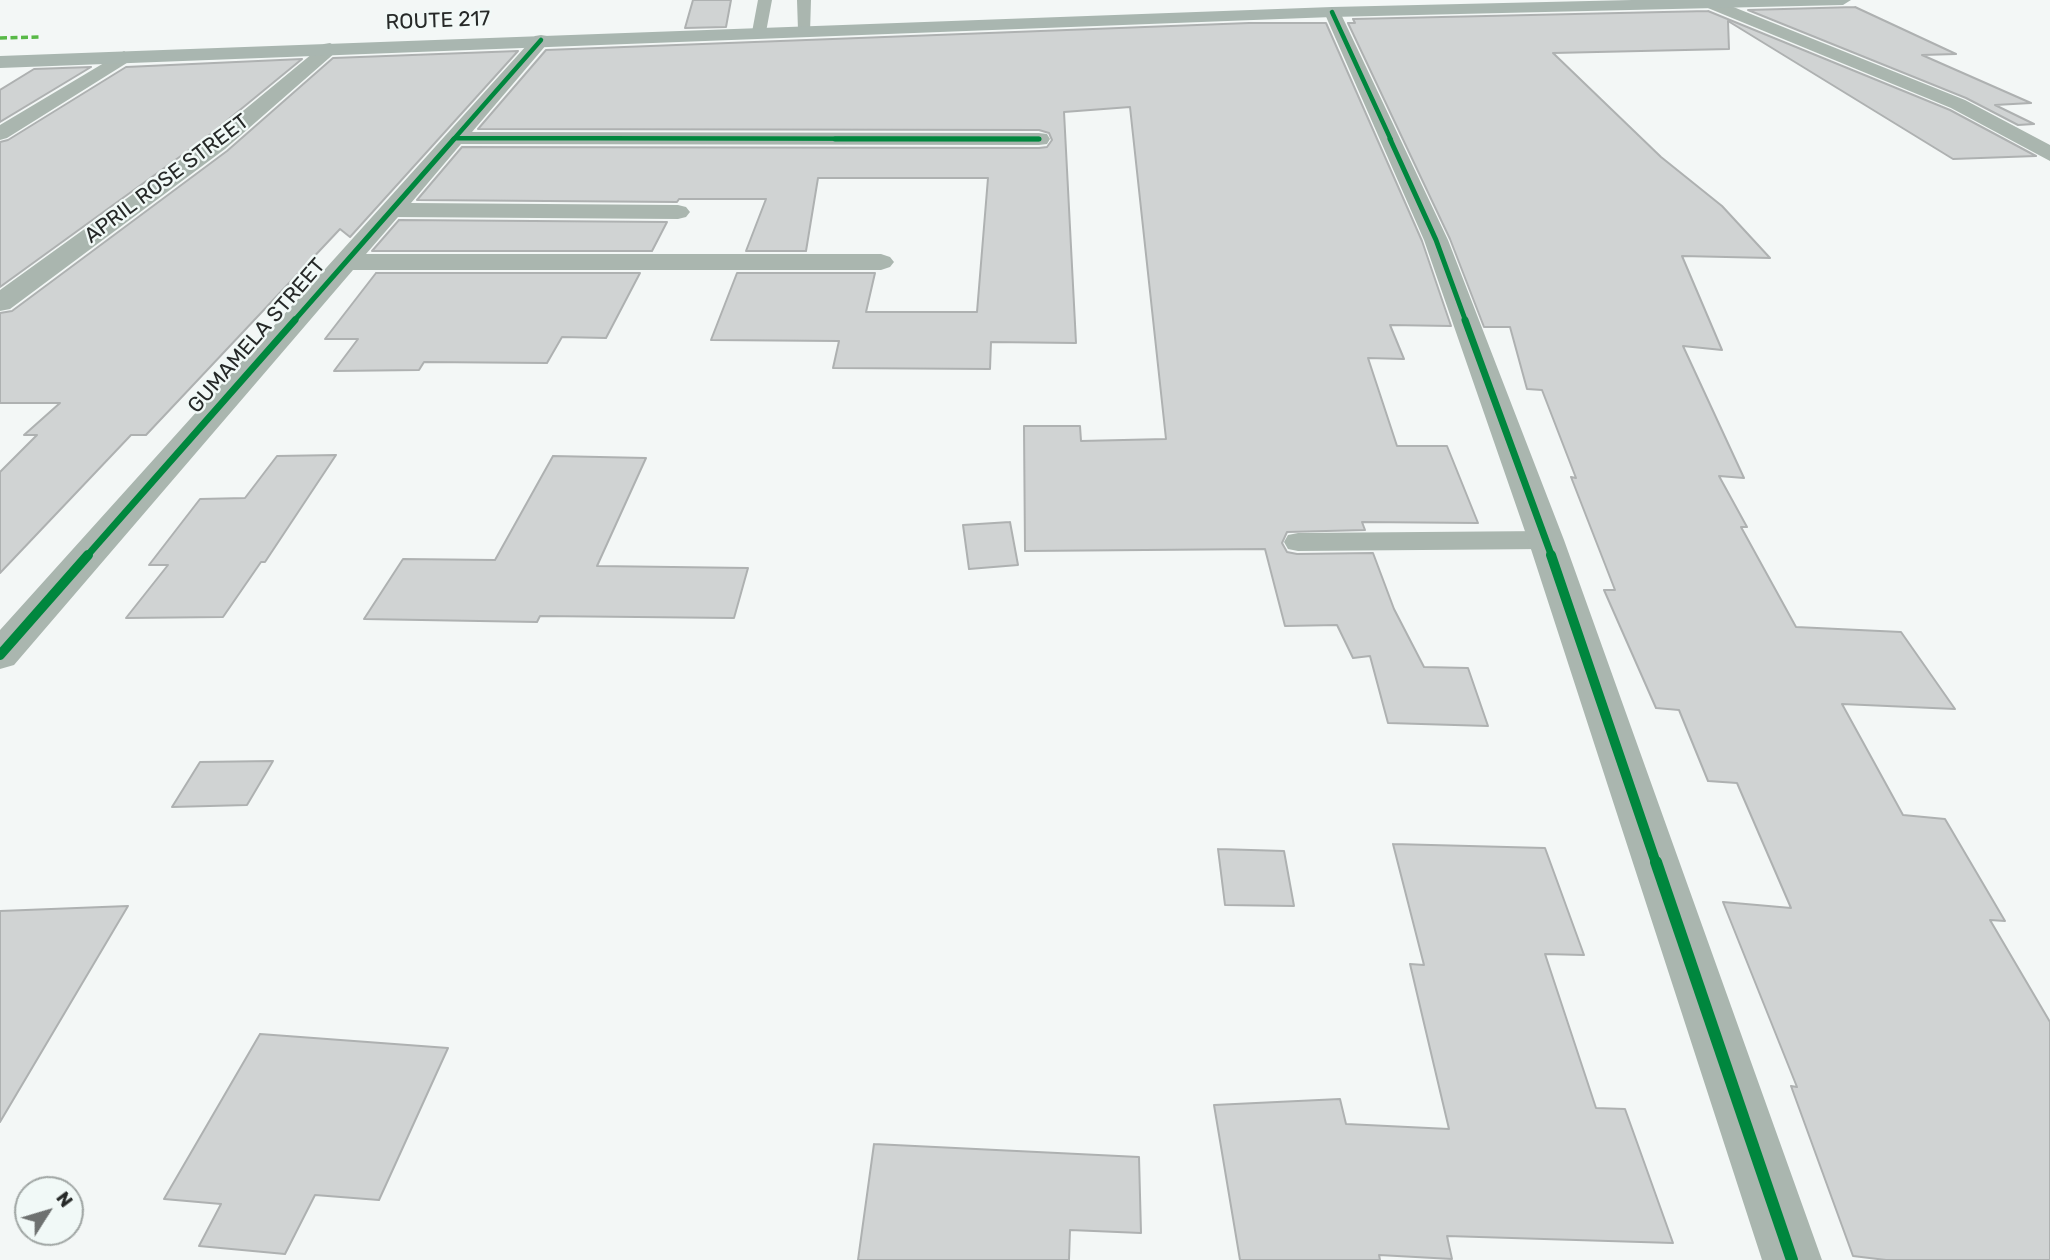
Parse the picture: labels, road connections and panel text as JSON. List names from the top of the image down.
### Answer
{
  "streets": {
    "main road": ["ROUTE 217"],
    "street": ["APRIL ROSE STREET", "GUMAMELA STREET"]
  },
  "crossings": [
    ["ROUTE 217", "APRIL ROSE STREET"],
    ["ROUTE 217", "GUMAMELA STREET"]
  ],
  "north": "top right"
}
